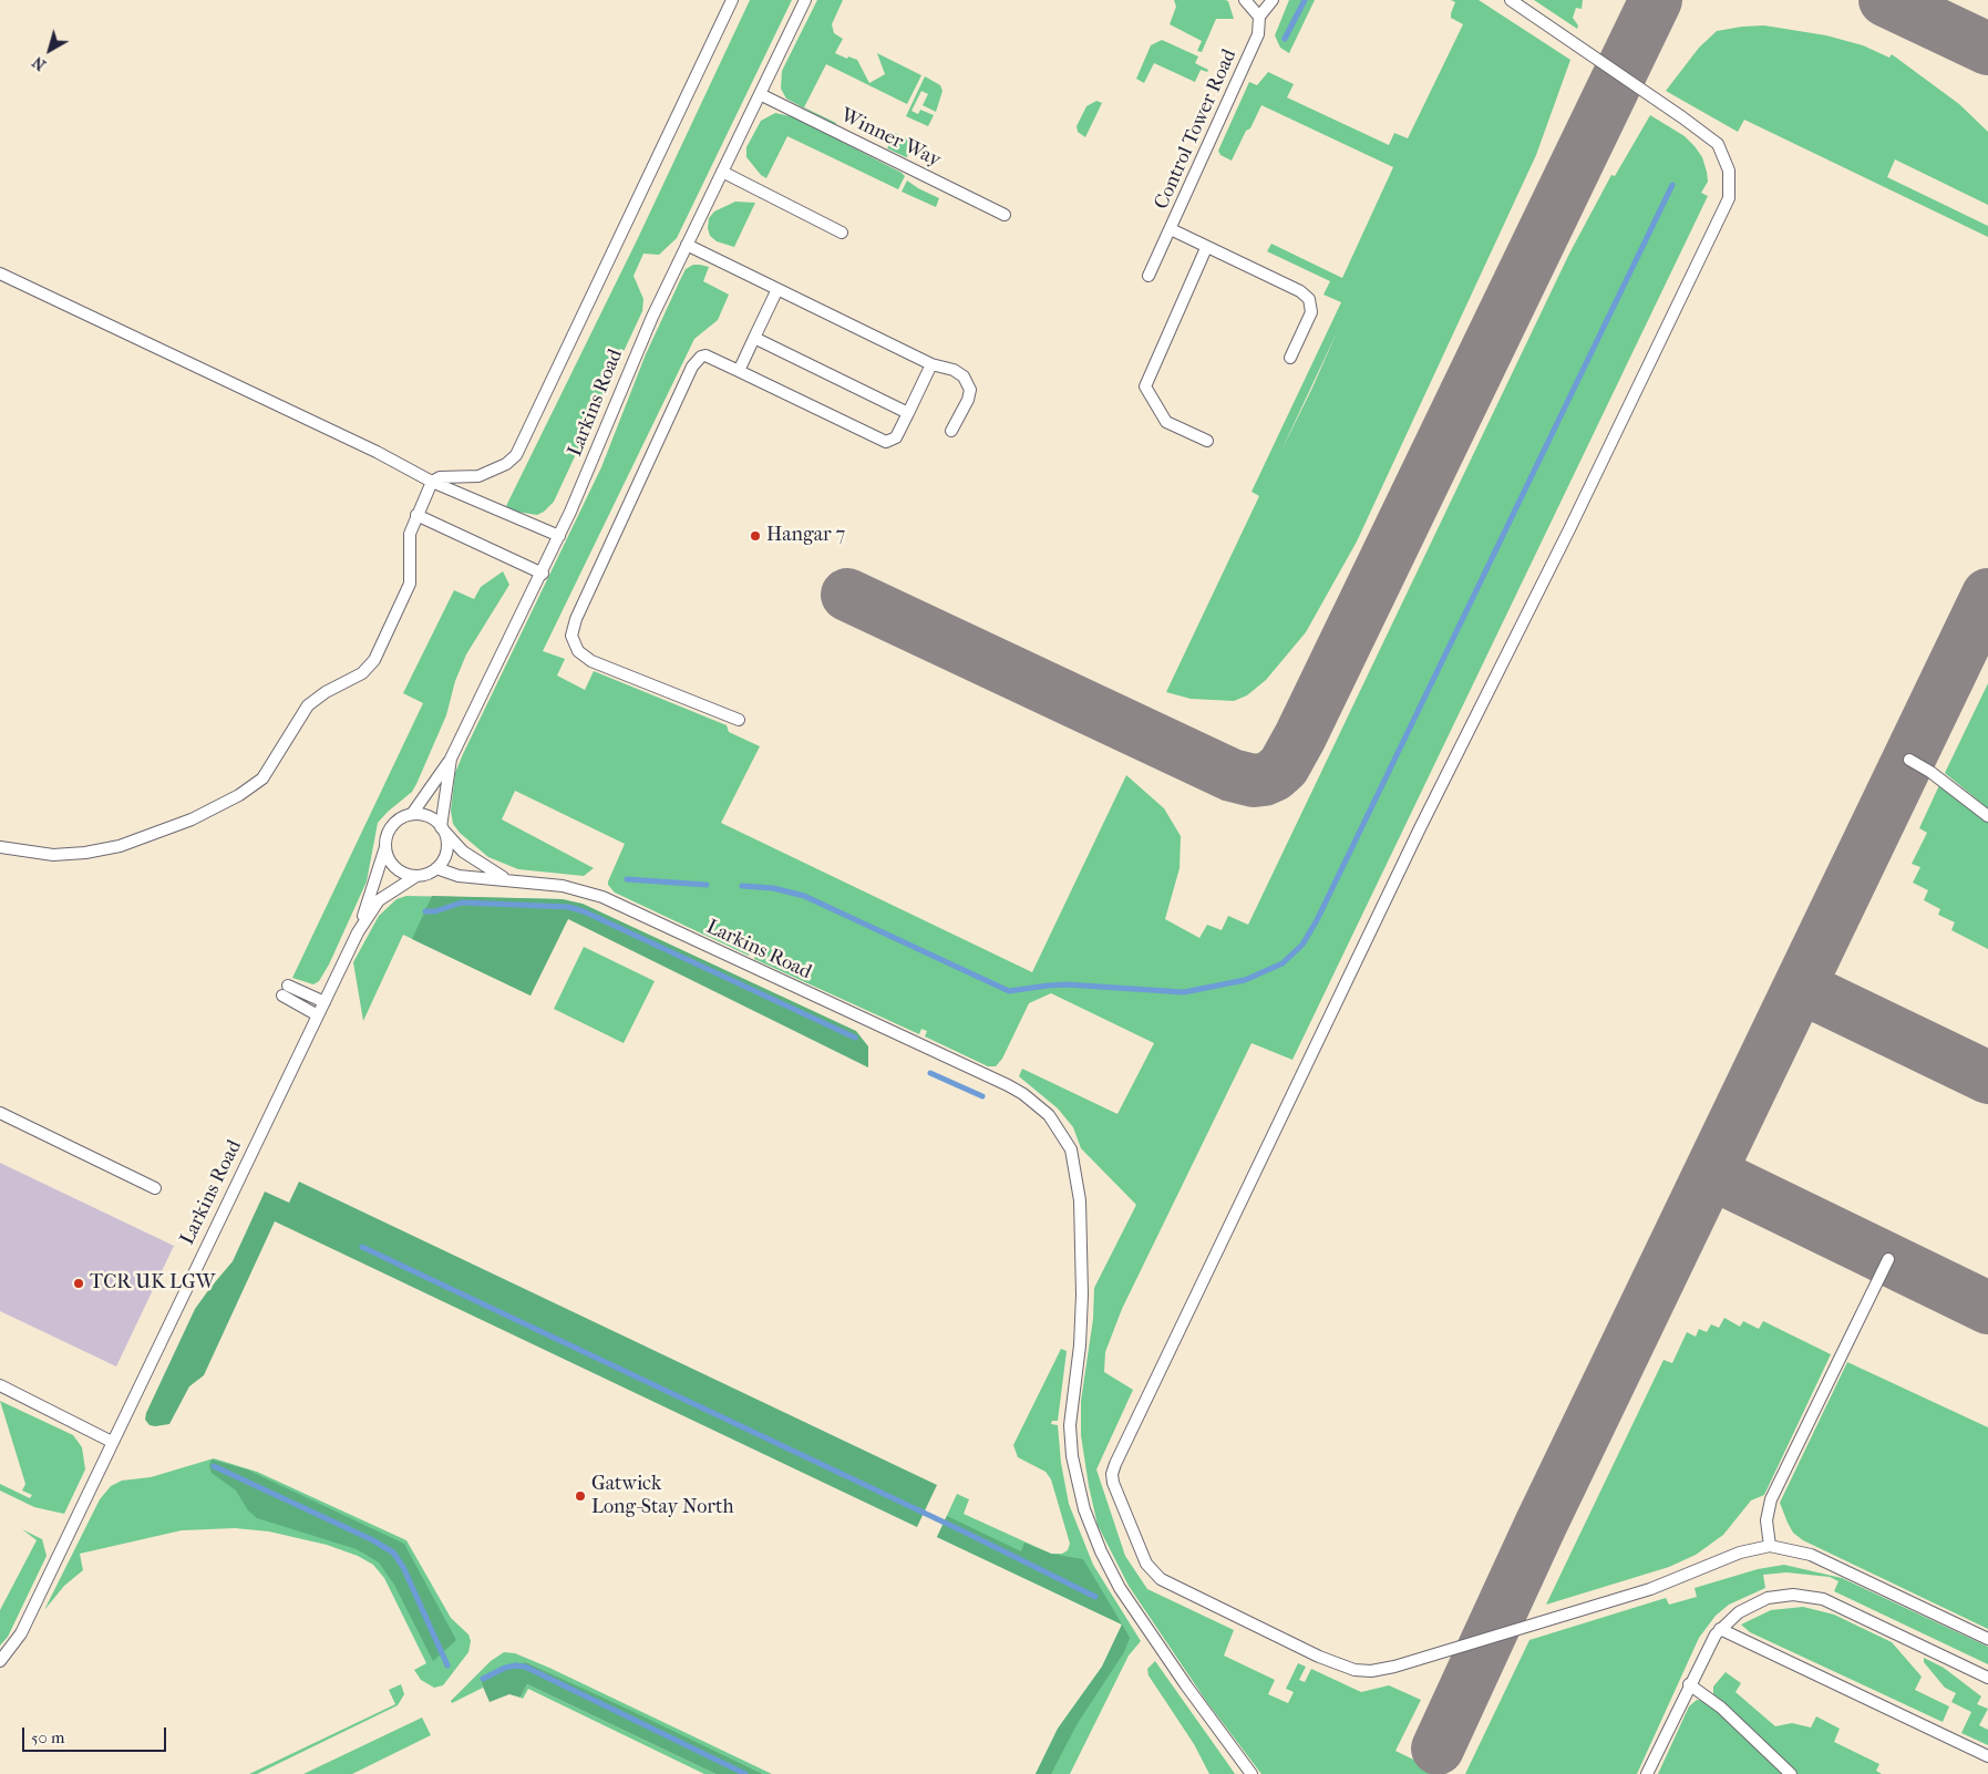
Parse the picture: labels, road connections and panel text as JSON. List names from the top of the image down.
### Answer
{
  "streets": {
    "lane": ["Control Tower Road", "Winner Way", "Larkins Road"]
  },
  "crossings": [
    ["Winner Way", "Larkins Road"]
  ],
  "places": ["Hangar 7", "TCR UK LGW", "Gatwick Long-Stay North"],
  "scale_bar": "50 m",
  "north": "bottom left"
}
